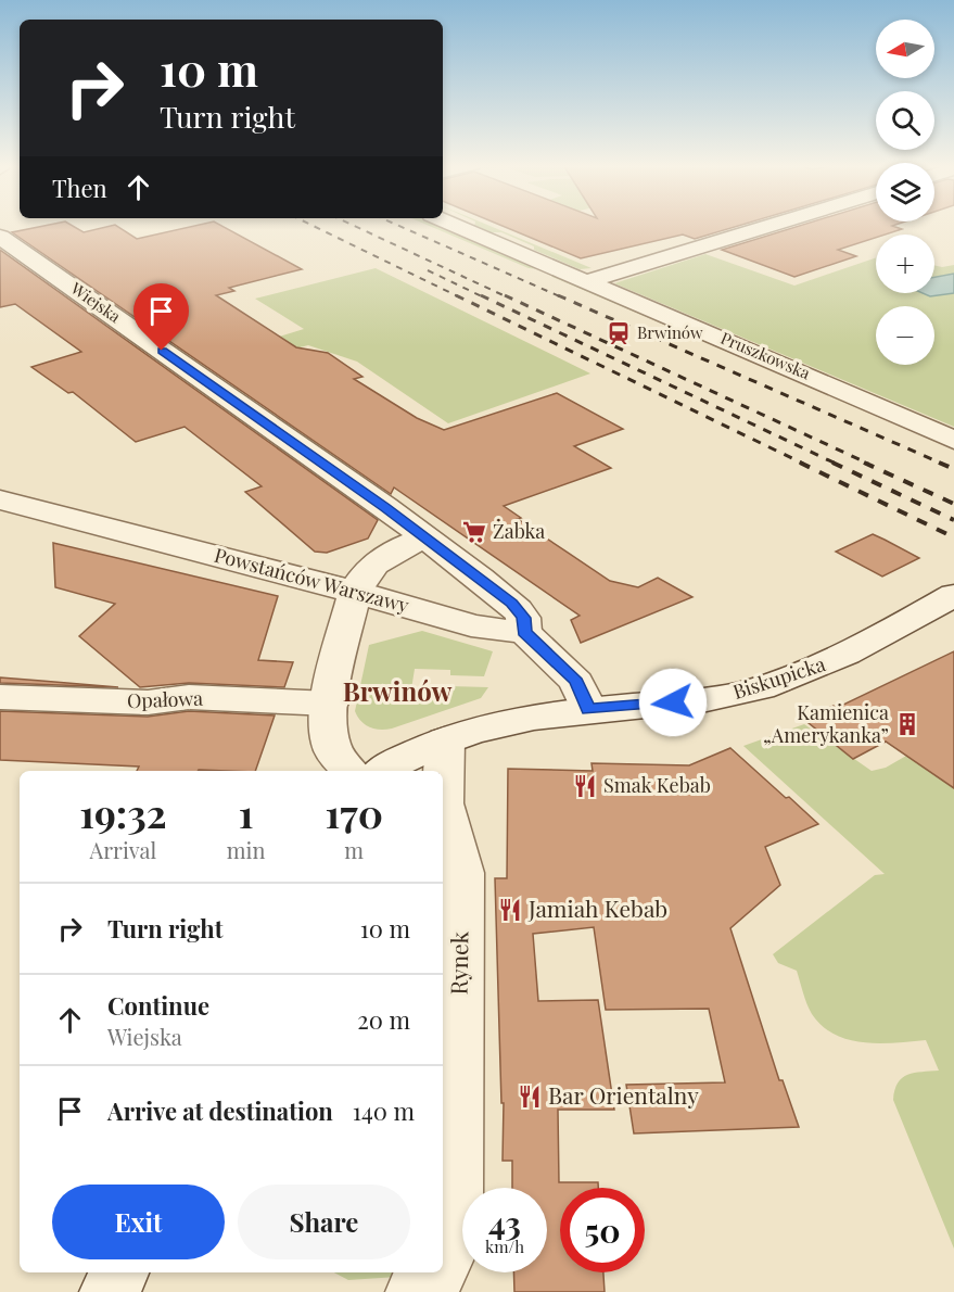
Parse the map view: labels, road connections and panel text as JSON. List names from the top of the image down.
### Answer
{
  "streets": {
    "street": [
      "Wiejska",
      "Pruszkowska",
      "Powstańców Warszawy",
      "Biskupicka",
      "Opałowa",
      "Rynek"
    ]
  },
  "crossings": [
    ["Wiejska", "Powstańców Warszawy"]
  ],
  "districts": ["Brwinów"],
  "places": {
    "station": ["Brwinów"],
    "supermarket": ["Żabka"],
    "building": ["Kamienica „Amerykanka”"],
    "restaurant": ["Smak Kebab", "Jamiah Kebab", "Bar Orientalny"]
  },
  "north": "left",
  "page": {
    "map_buttons": ["+", "−"],
    "turn": ["10 m", "Turn right"],
    "then": "Then",
    "eta": [
      "19:32",
      "Arrival",
      "1",
      "min",
      "170",
      "m"
    ],
    "list": [
      {
        "name": "Turn right",
        "value": "10 m"
      },
      {
        "name": "Continue",
        "note": "Wiejska",
        "value": "20 m"
      },
      {
        "name": "Arrive at destination",
        "value": "140 m"
      }
    ],
    "buttons": ["Exit", "Share"],
    "speed": "43 km/h",
    "limit": "50"
  }
}
